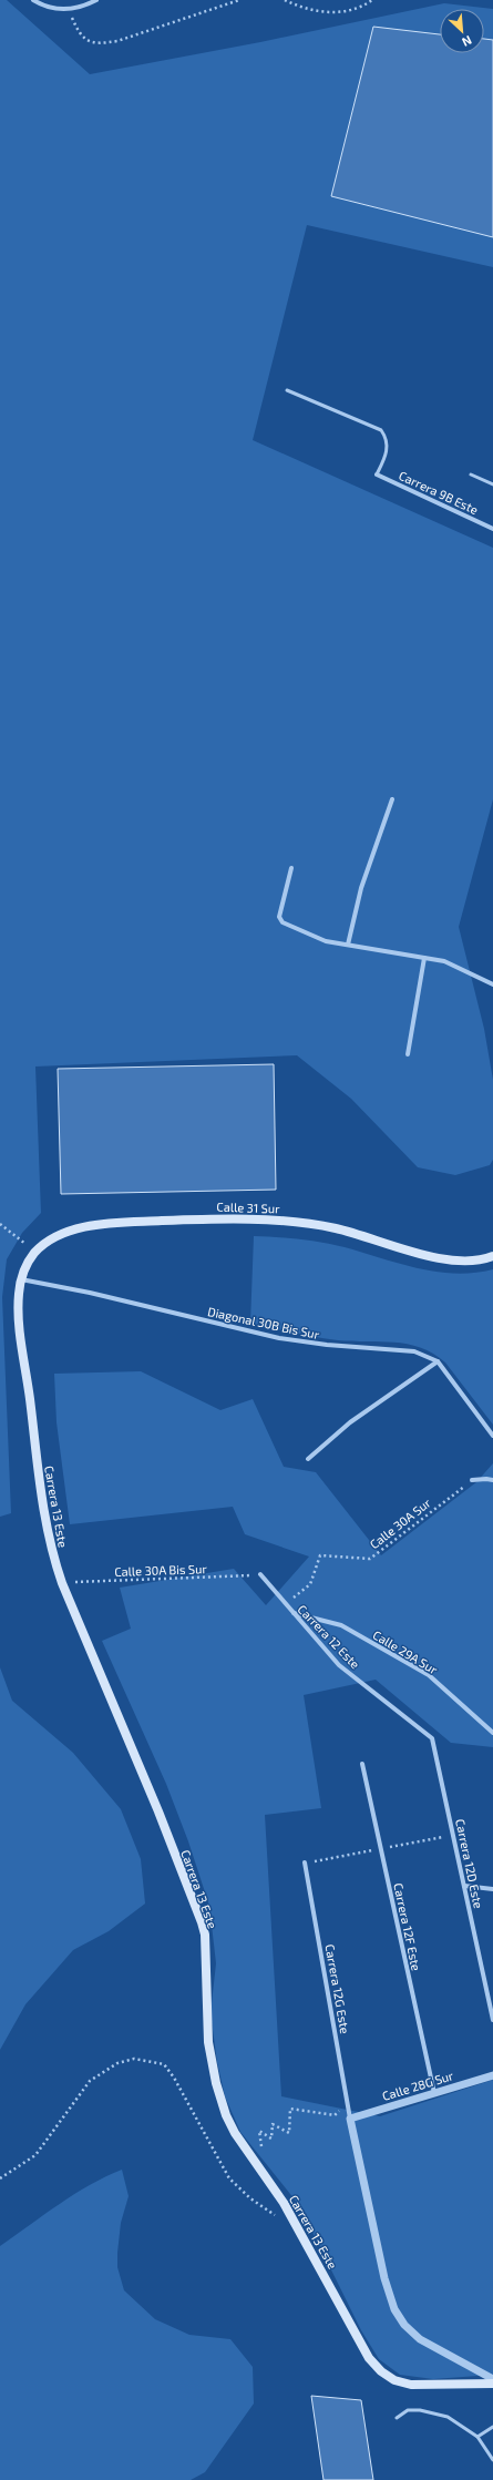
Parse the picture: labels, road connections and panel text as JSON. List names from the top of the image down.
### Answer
{
  "streets": {
    "main road": ["Calle 31 Sur", "Carrera 13 Este"],
    "street": [
      "Carrera 9B Este",
      "Diagonal 30B Bis Sur",
      "Carrera 12 Este",
      "Calle 29A Sur",
      "Carrera 12D Este",
      "Carrera 12F Este",
      "Carrera 12G Este",
      "Calle 28G Sur"
    ],
    "path": ["Calle 30A Sur", "Calle 30A Bis Sur"]
  },
  "crossings": [
    ["Calle 31 Sur", "Diagonal 30B Bis Sur"],
    ["Calle 31 Sur", "Carrera 13 Este"],
    ["Diagonal 30B Bis Sur", "Carrera 13 Este"],
    ["Carrera 13 Este", "Calle 30A Bis Sur"],
    ["Calle 30A Sur", "Carrera 12 Este"],
    ["Calle 30A Bis Sur", "Carrera 12 Este"],
    ["Carrera 12 Este", "Calle 29A Sur"],
    ["Carrera 12 Este", "Carrera 12D Este"],
    ["Carrera 12F Este", "Calle 28G Sur"],
    ["Carrera 12G Este", "Calle 28G Sur"]
  ],
  "north": "bottom right"
}
